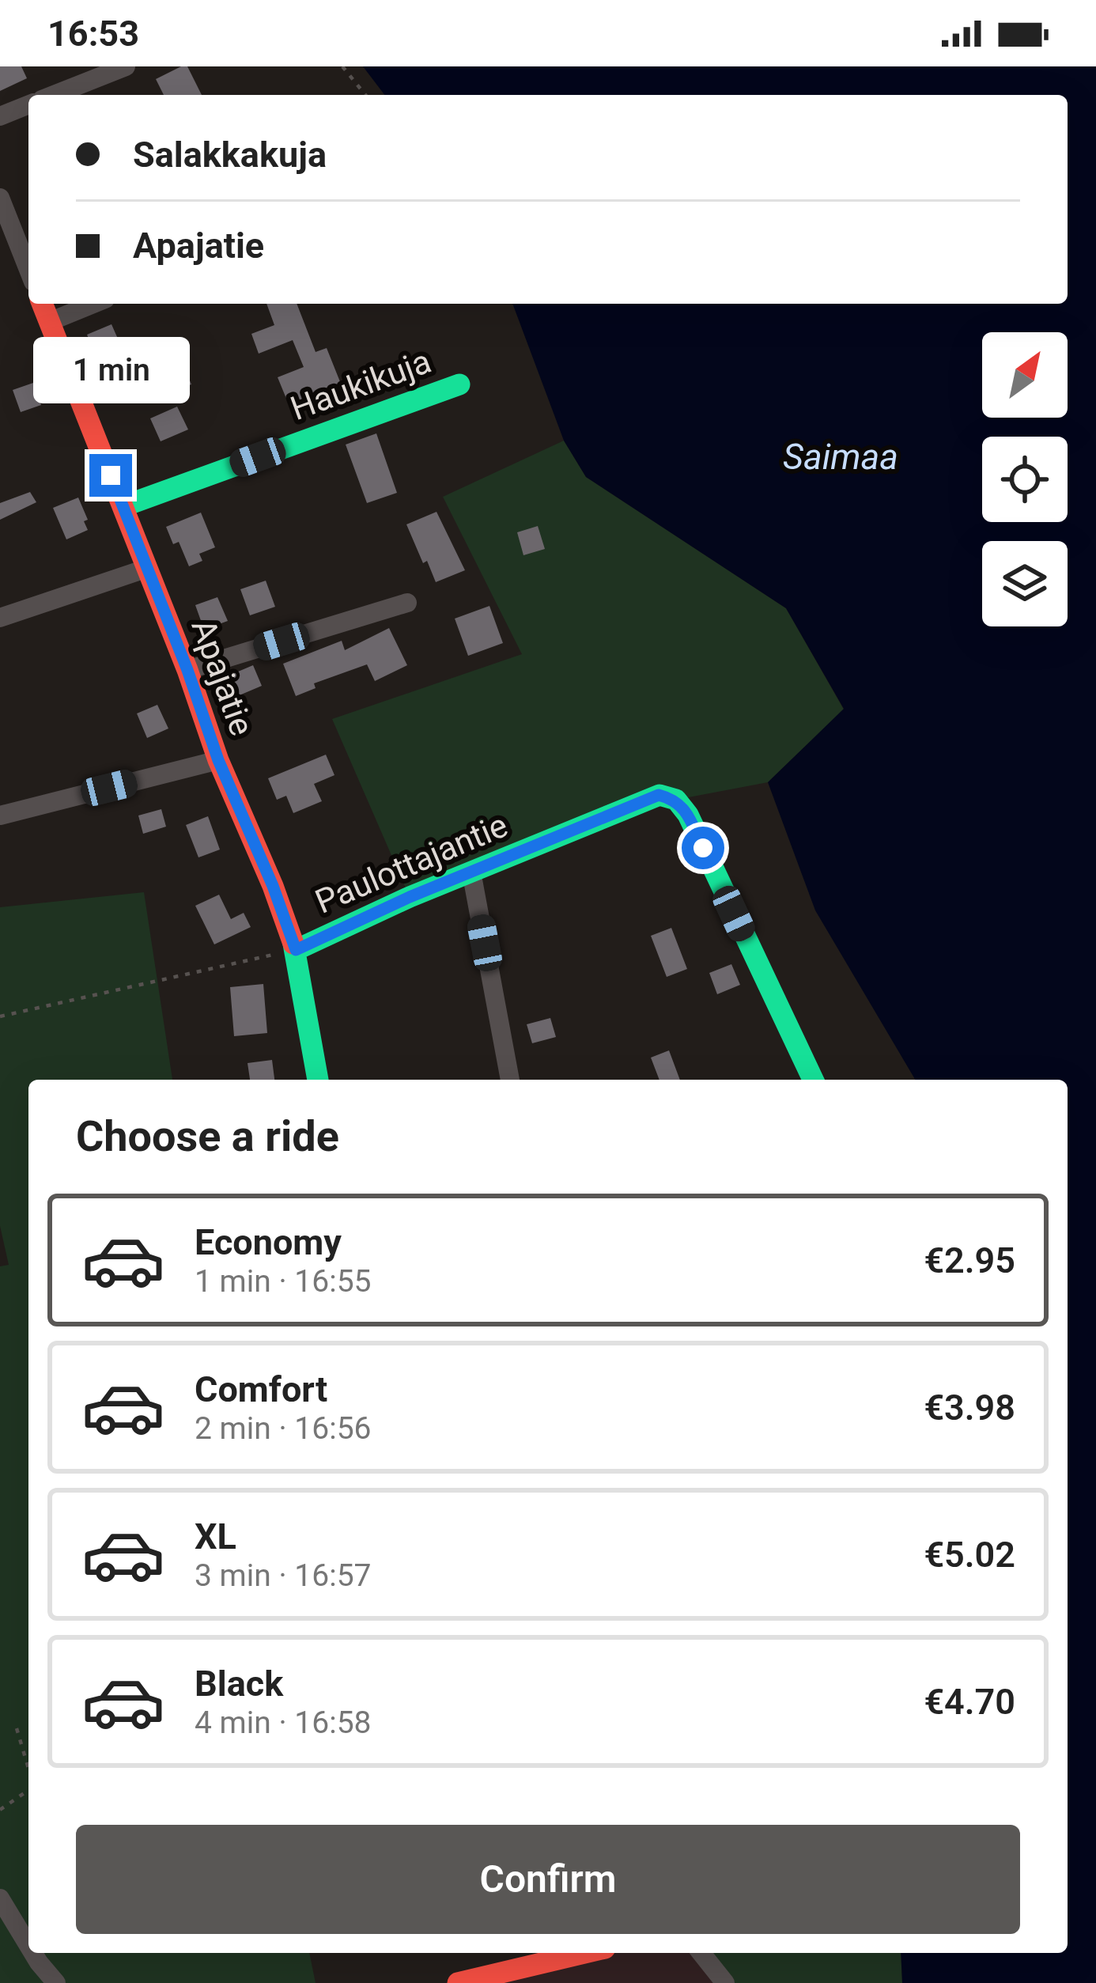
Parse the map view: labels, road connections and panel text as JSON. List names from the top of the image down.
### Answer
{
  "streets": {
    "street": ["Haukikuja", "Apajatie", "Paulottajantie"]
  },
  "crossings": [
    ["Haukikuja", "Apajatie"],
    ["Apajatie", "Paulottajantie"]
  ],
  "water": ["Saimaa"],
  "north": "top right",
  "page": {
    "status": "16:53",
    "banner": ["Salakkakuja", "Apajatie"],
    "bubble": "1 min",
    "heading": "Choose a ride",
    "list": [
      {
        "name": "Economy",
        "note": "1 min · 16:55",
        "value": "€2.95"
      },
      {
        "name": "Comfort",
        "note": "2 min · 16:56",
        "value": "€3.98"
      },
      {
        "name": "XL",
        "note": "3 min · 16:57",
        "value": "€5.02"
      },
      {
        "name": "Black",
        "note": "4 min · 16:58",
        "value": "€4.70"
      }
    ],
    "buttons": "Confirm"
  }
}
